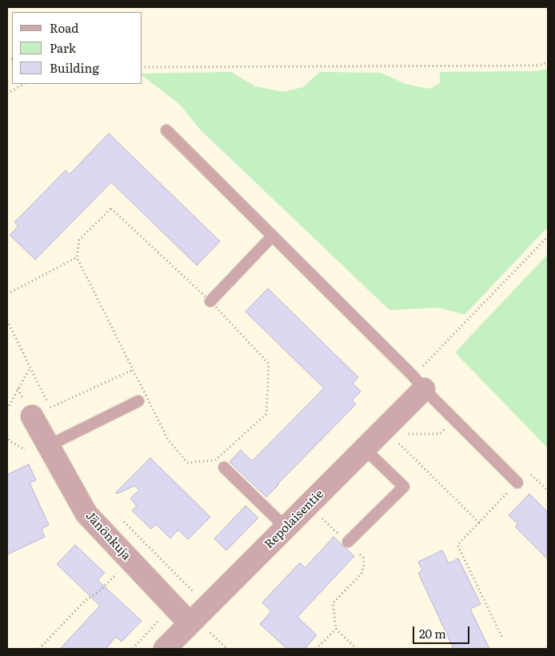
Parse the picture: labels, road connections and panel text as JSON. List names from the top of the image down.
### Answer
{
  "streets": {
    "street": ["Repolaisentie", "Jänönkuja"]
  },
  "crossings": [
    ["Repolaisentie", "Jänönkuja"]
  ],
  "legend": ["Road", "Park", "Building"],
  "scale_bar": "20 m"
}
